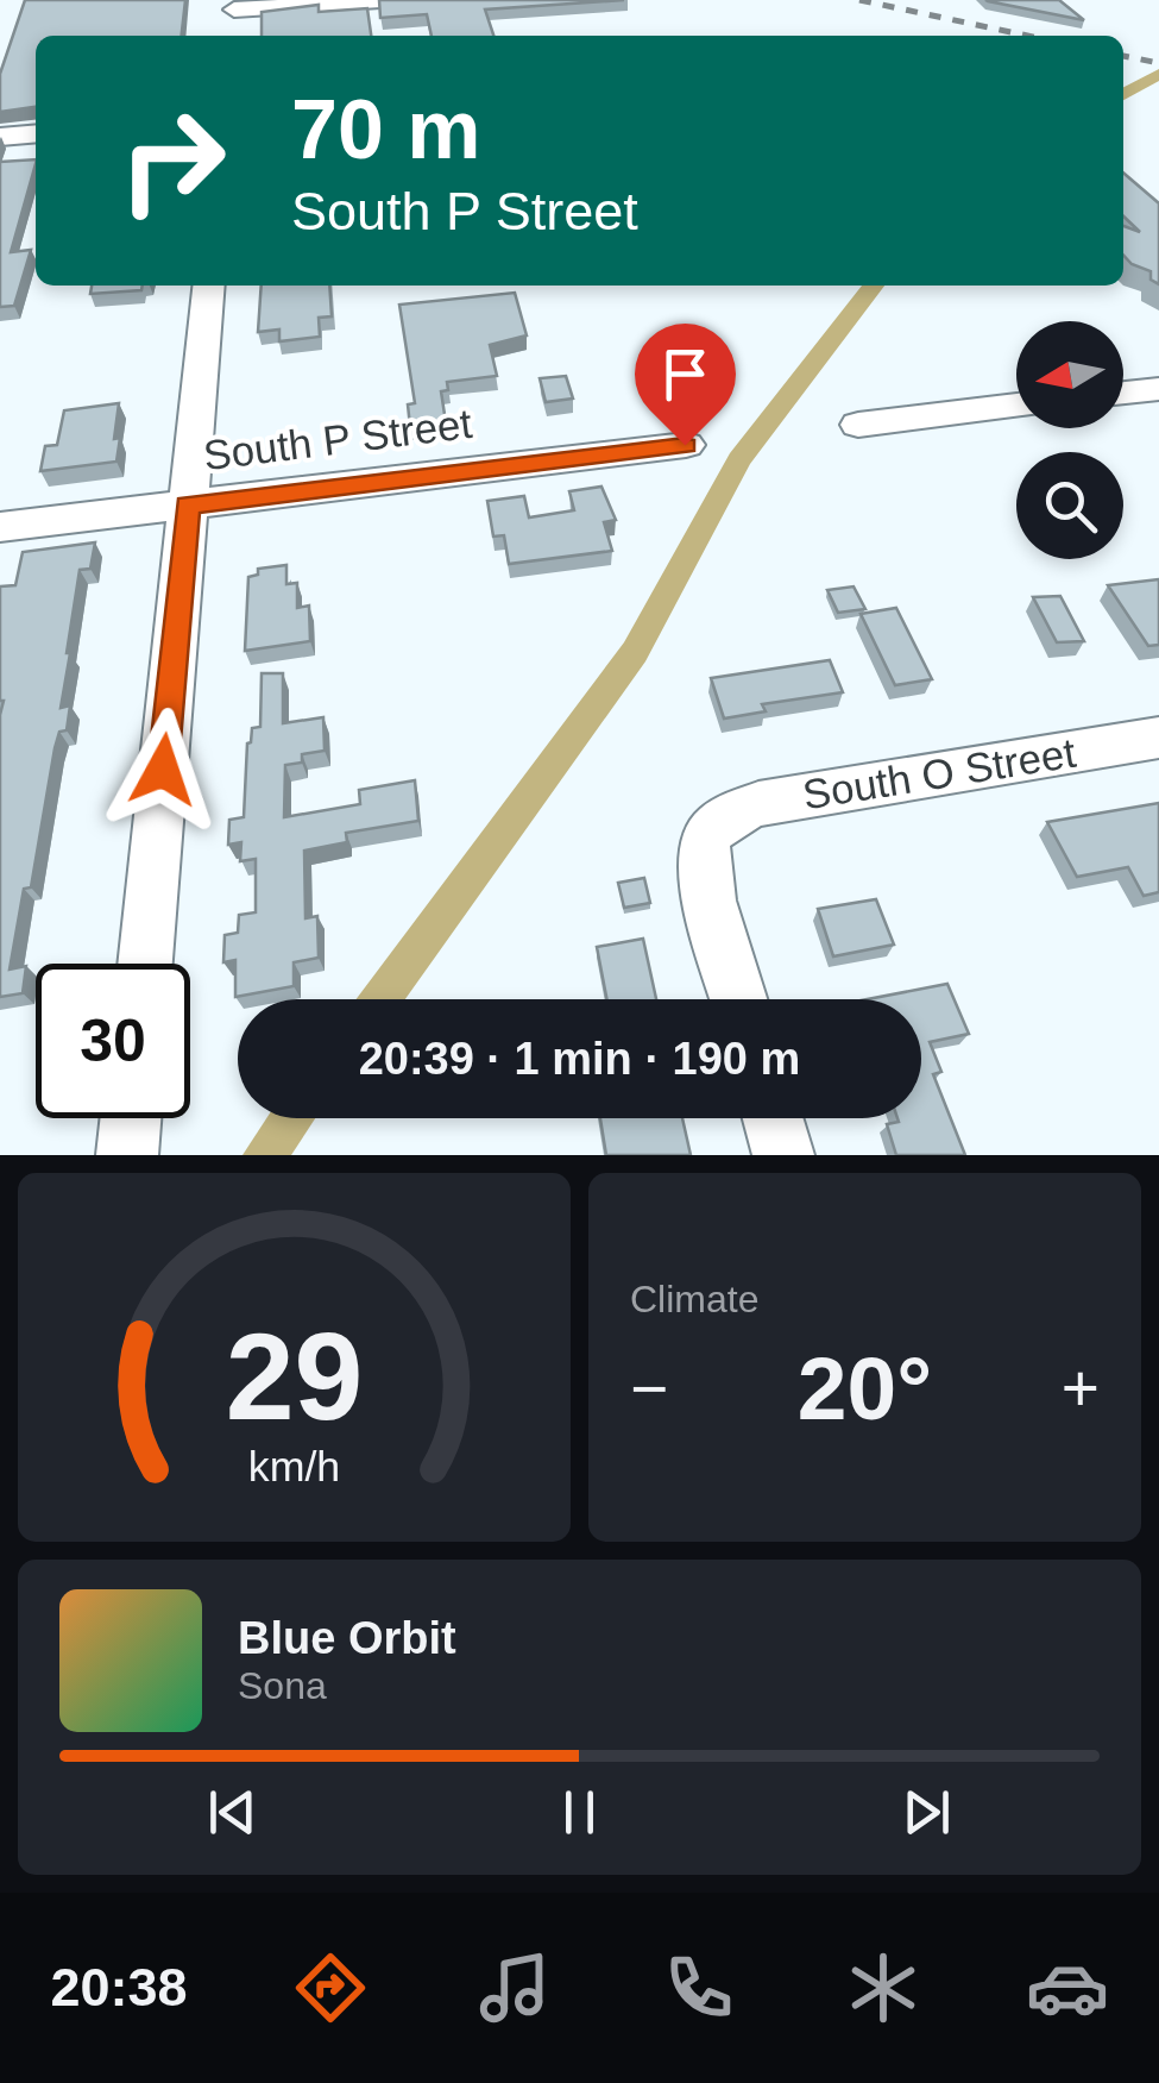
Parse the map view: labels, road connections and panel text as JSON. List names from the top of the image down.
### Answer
{
  "streets": {
    "street": ["South P Street", "South O Street"]
  },
  "north": "left",
  "page": {
    "turn": ["70 m", "South P Street"],
    "limit": "30",
    "trip": "20:39 · 1 min · 190 m",
    "tile": "Climate",
    "heat": ["−", "20°", "+"],
    "song": ["Blue Orbit", "Sona"],
    "tabs": "20:38",
    "gauge": ["29", "km/h"]
  }
}
